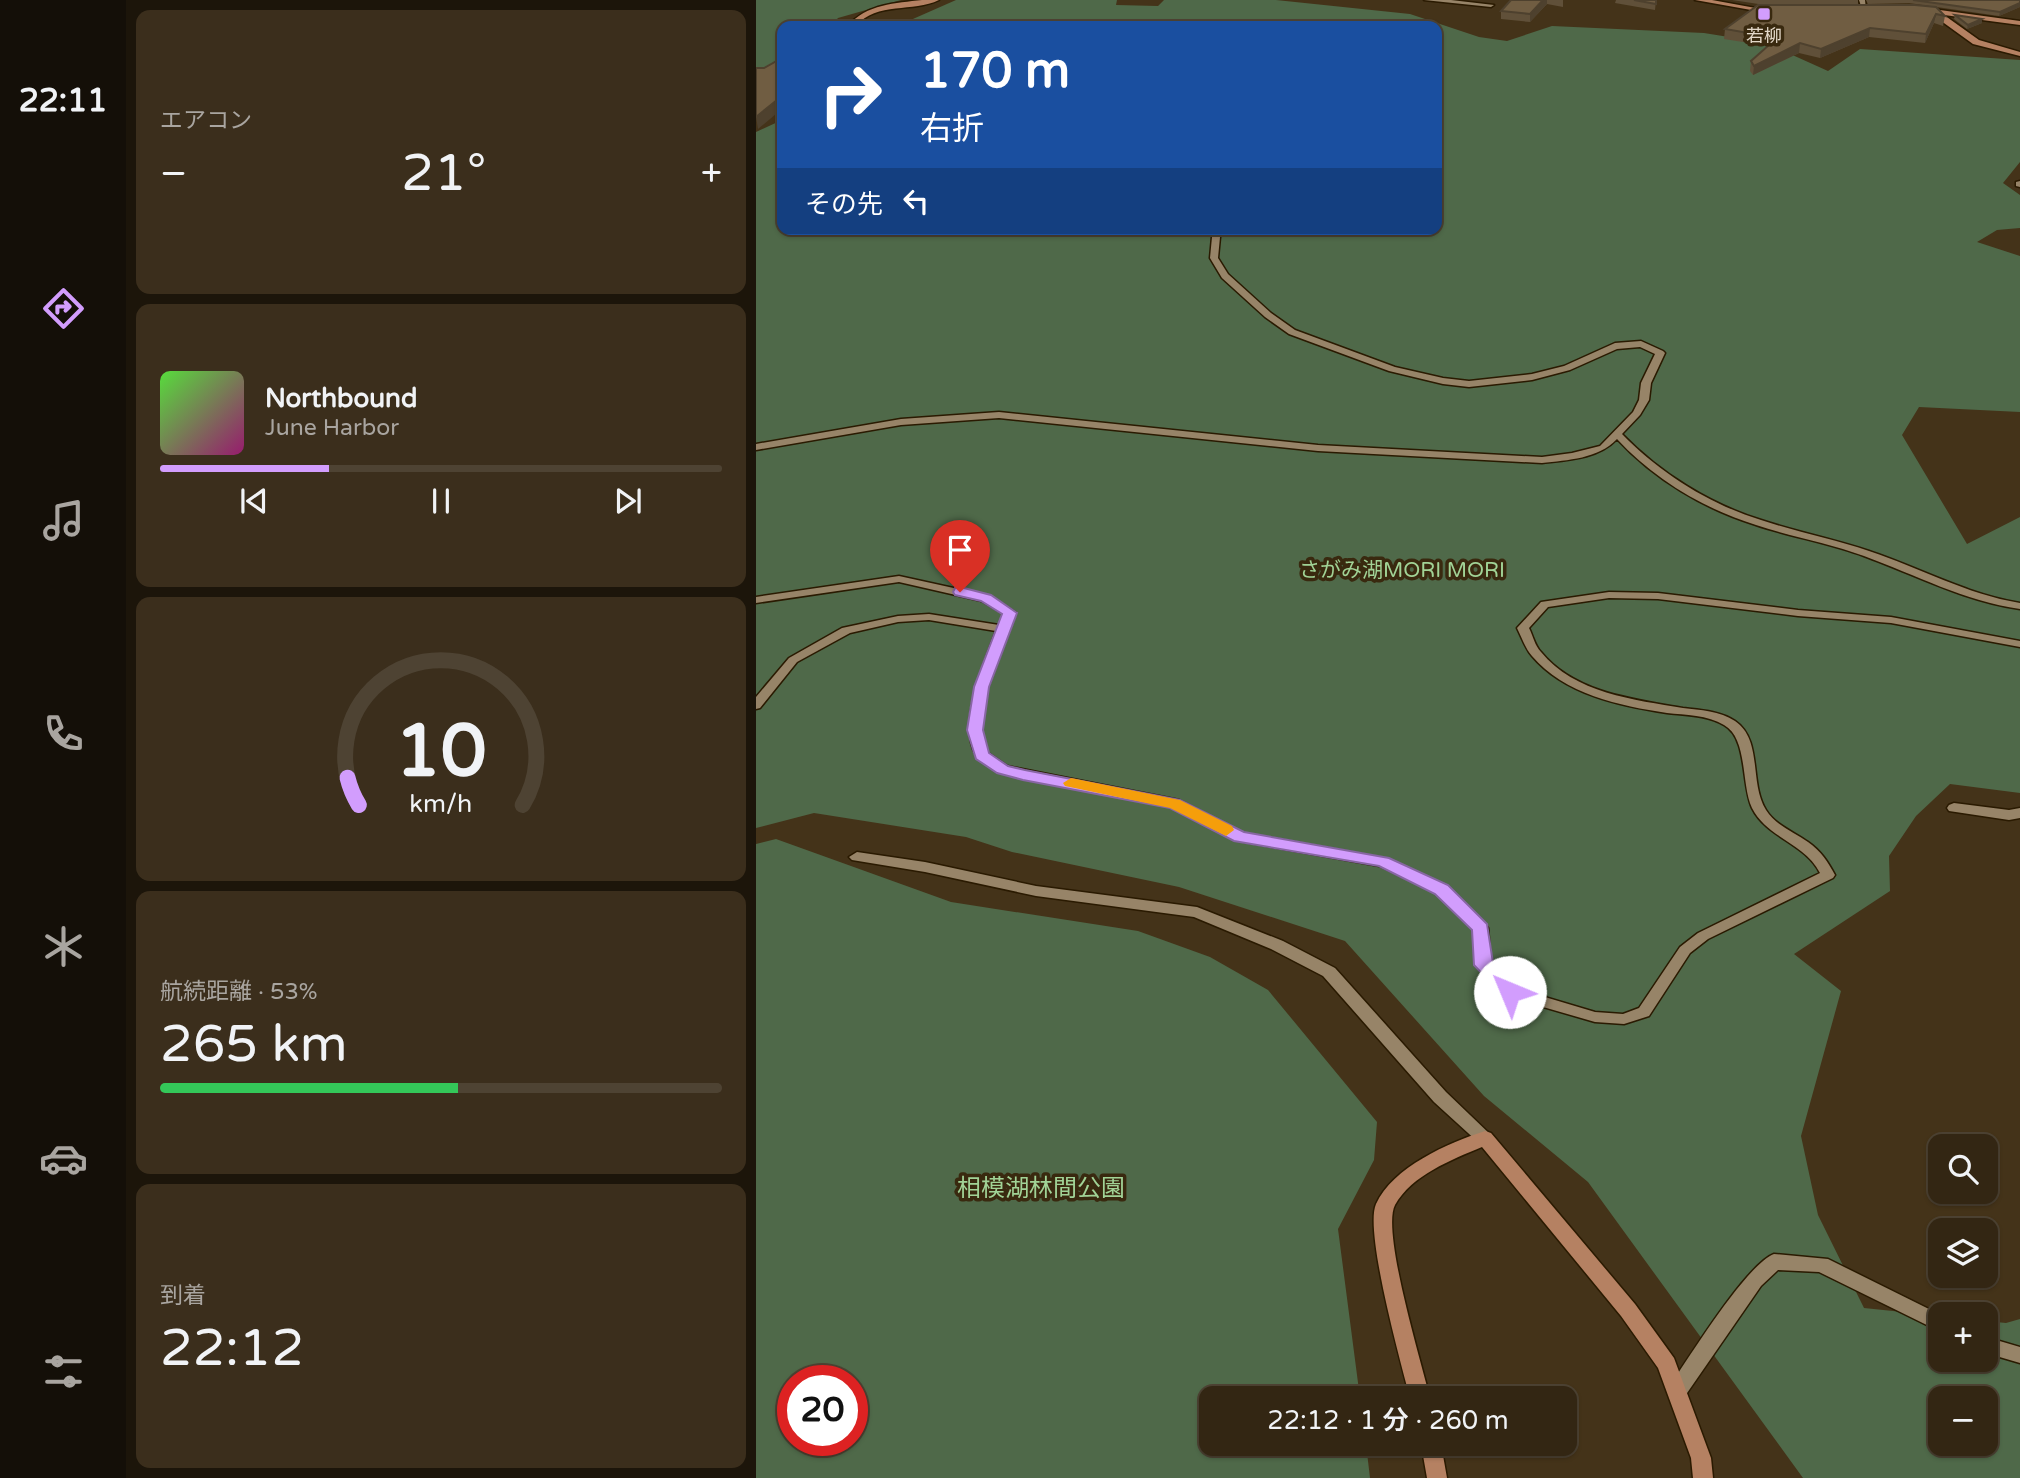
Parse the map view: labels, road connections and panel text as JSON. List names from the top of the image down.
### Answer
{
  "parks": ["さがみ湖MORI MORI", "相模湖林間公園"],
  "places": {
    "transit": ["若柳"]
  },
  "page": {
    "tabs": "22:11",
    "tile": [
      "エアコン",
      ["航続距離 · 53%", "265 km"],
      ["到着", "22:12"]
    ],
    "turn": ["170 m", "右折"],
    "heat": ["−", "21°", "+"],
    "then": "その先",
    "song": ["Northbound", "June Harbor"],
    "map_buttons": ["+", "−"],
    "limit": "20",
    "trip": "22:12 · 1 分 · 260 m",
    "gauge": ["10", "km/h"]
  }
}
